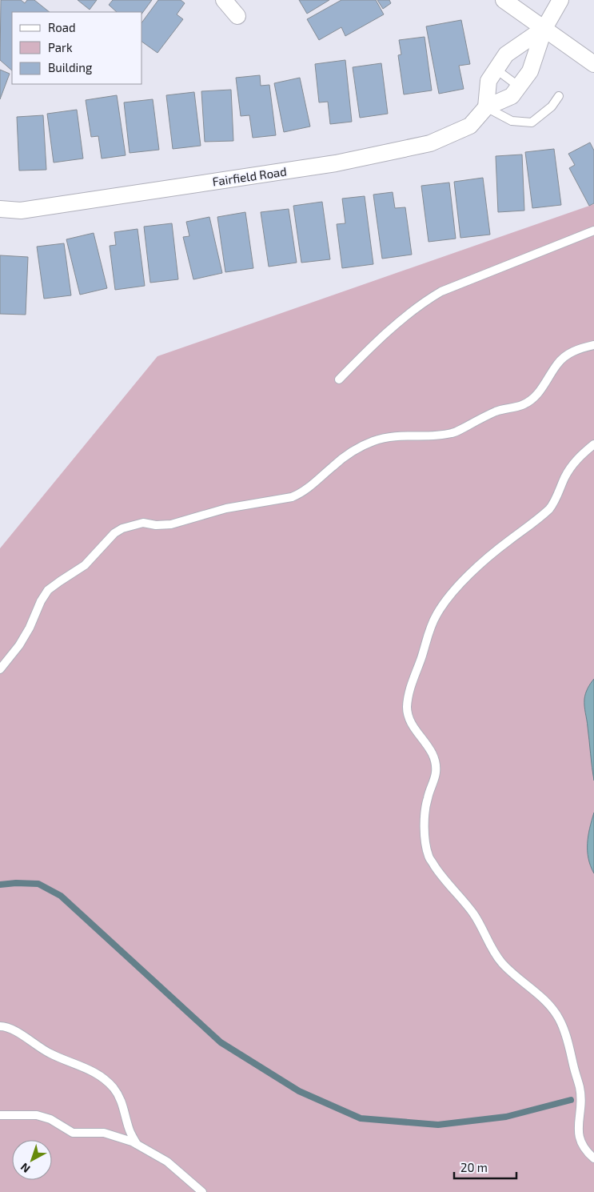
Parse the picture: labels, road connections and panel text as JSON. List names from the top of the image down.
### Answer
{
  "streets": {
    "street": ["Fairfield Road"]
  },
  "legend": ["Road", "Park", "Building"],
  "scale_bar": "20 m",
  "north": "bottom left"
}
